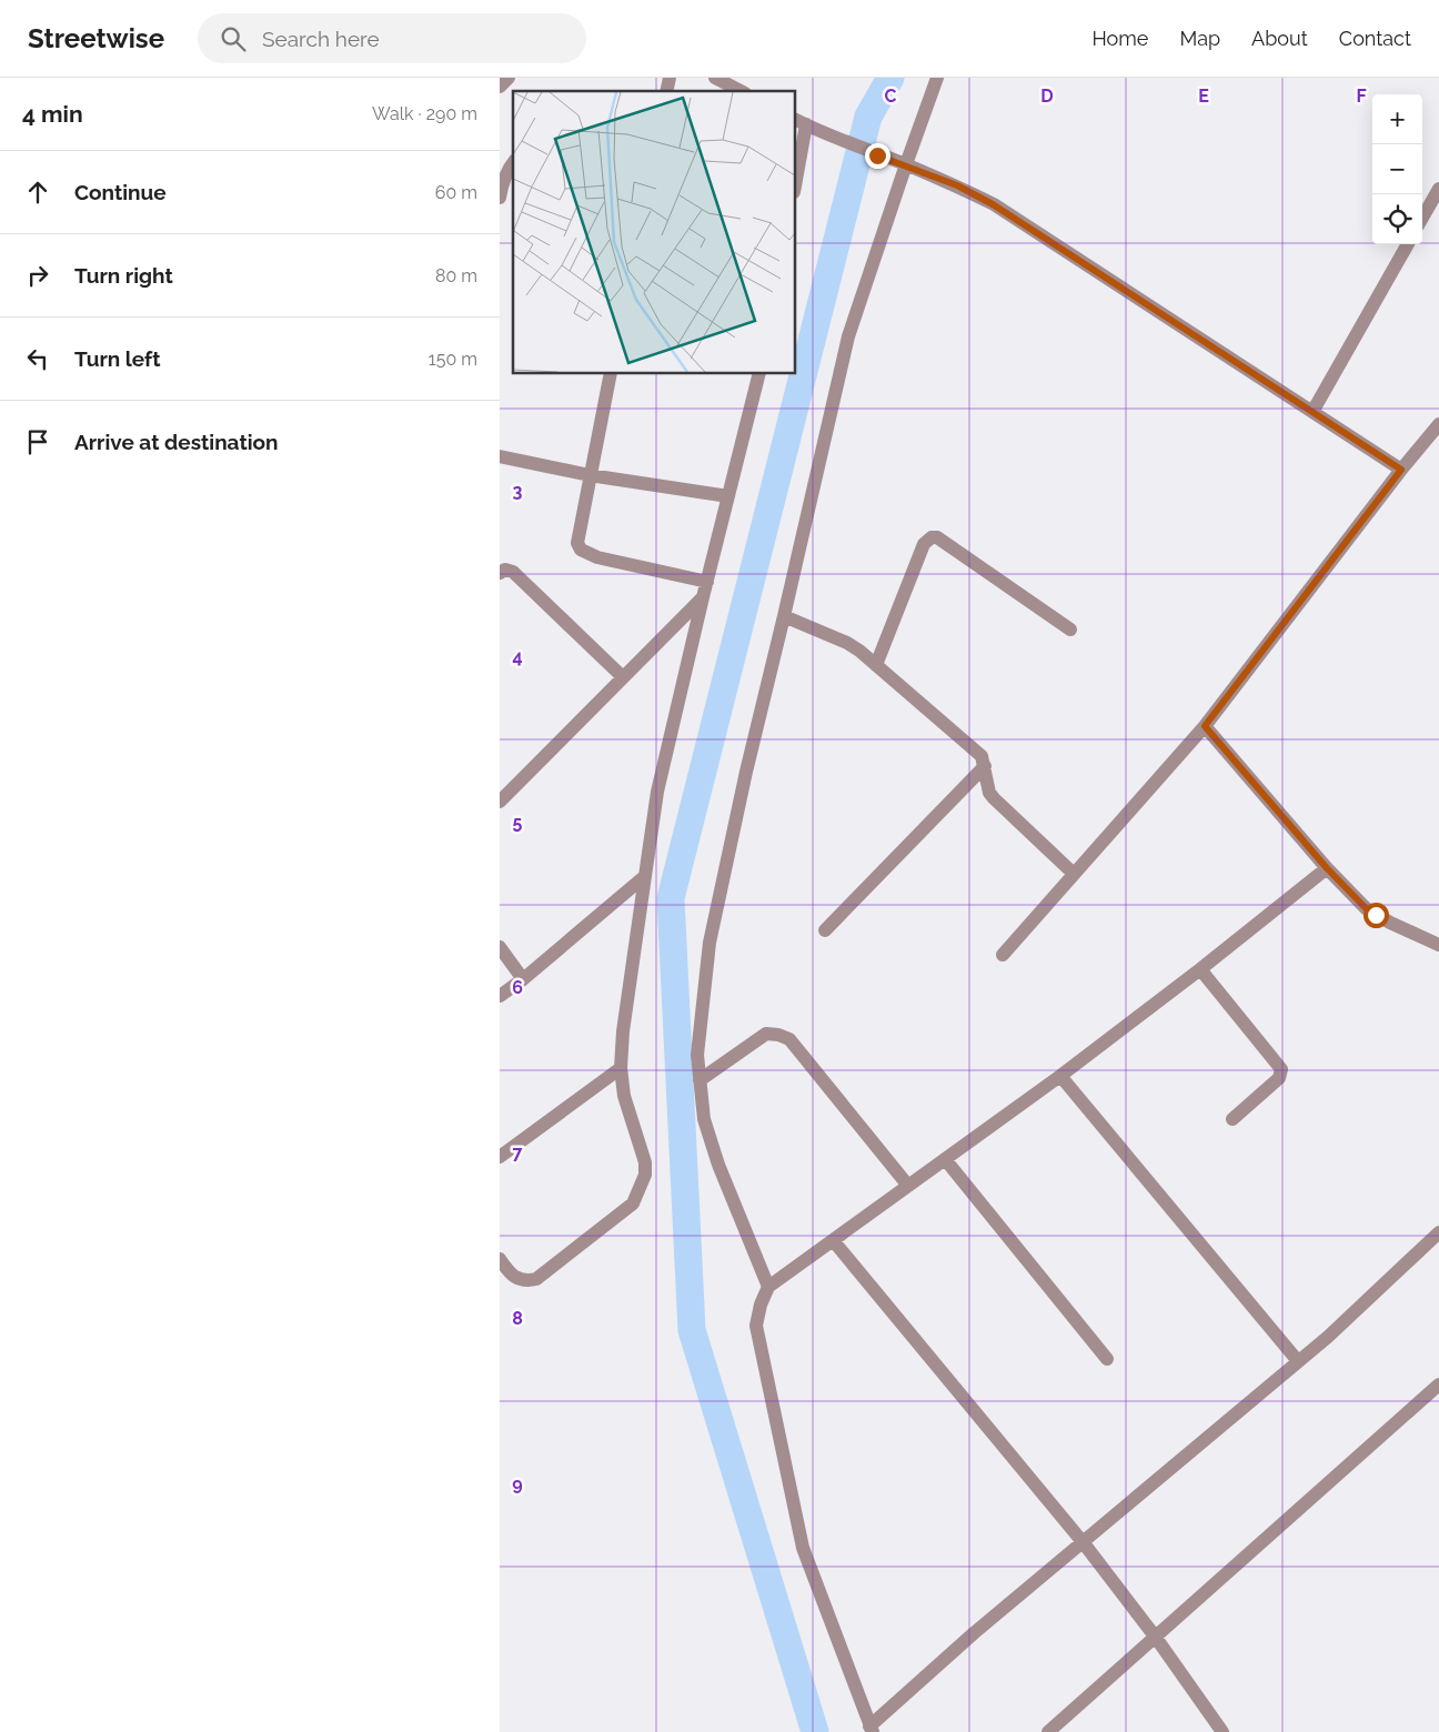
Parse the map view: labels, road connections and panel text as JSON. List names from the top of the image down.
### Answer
{
  "page": {
    "header": "Streetwise",
    "search": "Search here",
    "nav": [
      "Home",
      "Map",
      "About",
      "Contact"
    ],
    "heading": ["4 min", "Walk · 290 m"],
    "map_buttons": ["+", "−"],
    "list": [
      ["Continue", "60 m"],
      ["Turn right", "80 m"],
      ["Turn left", "150 m"],
      "Arrive at destination"
    ]
  },
  "grid": {
    "columns": [
      "C",
      "D",
      "E",
      "F"
    ],
    "rows": [
      "3",
      "4",
      "5",
      "6",
      "7",
      "8",
      "9"
    ]
  }
}
